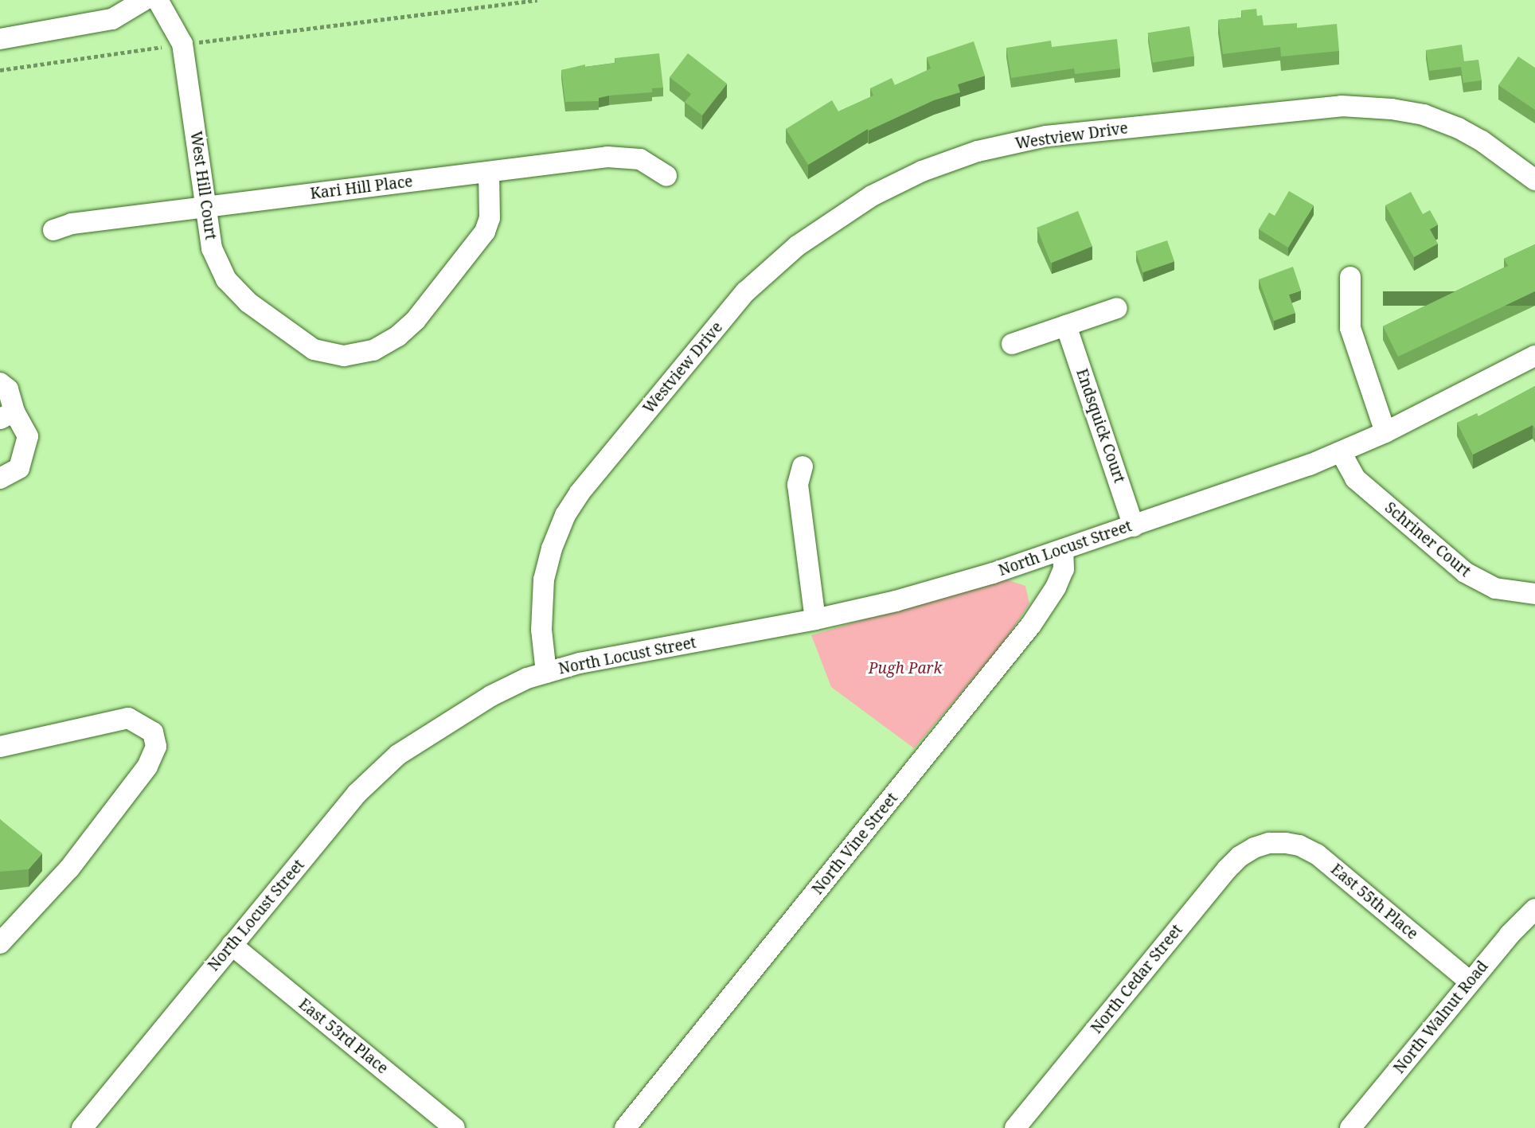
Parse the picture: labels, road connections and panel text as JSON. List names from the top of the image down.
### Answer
{
  "streets": {
    "street": [
      "Westview Drive",
      "West Hill Court",
      "Kari Hill Place",
      "Endsquick Court",
      "Schriner Court",
      "North Locust Street",
      "North Vine Street",
      "East 55th Place",
      "North Cedar Street",
      "North Walnut Road",
      "East 53rd Place"
    ]
  },
  "crossings": [
    ["Westview Drive", "North Locust Street"],
    ["West Hill Court", "Kari Hill Place"],
    ["Endsquick Court", "North Locust Street"],
    ["Schriner Court", "North Locust Street"],
    ["North Locust Street", "North Vine Street"],
    ["North Locust Street", "East 53rd Place"],
    ["East 55th Place", "North Cedar Street"],
    ["East 55th Place", "North Walnut Road"]
  ],
  "parks": ["Pugh Park"]
}
